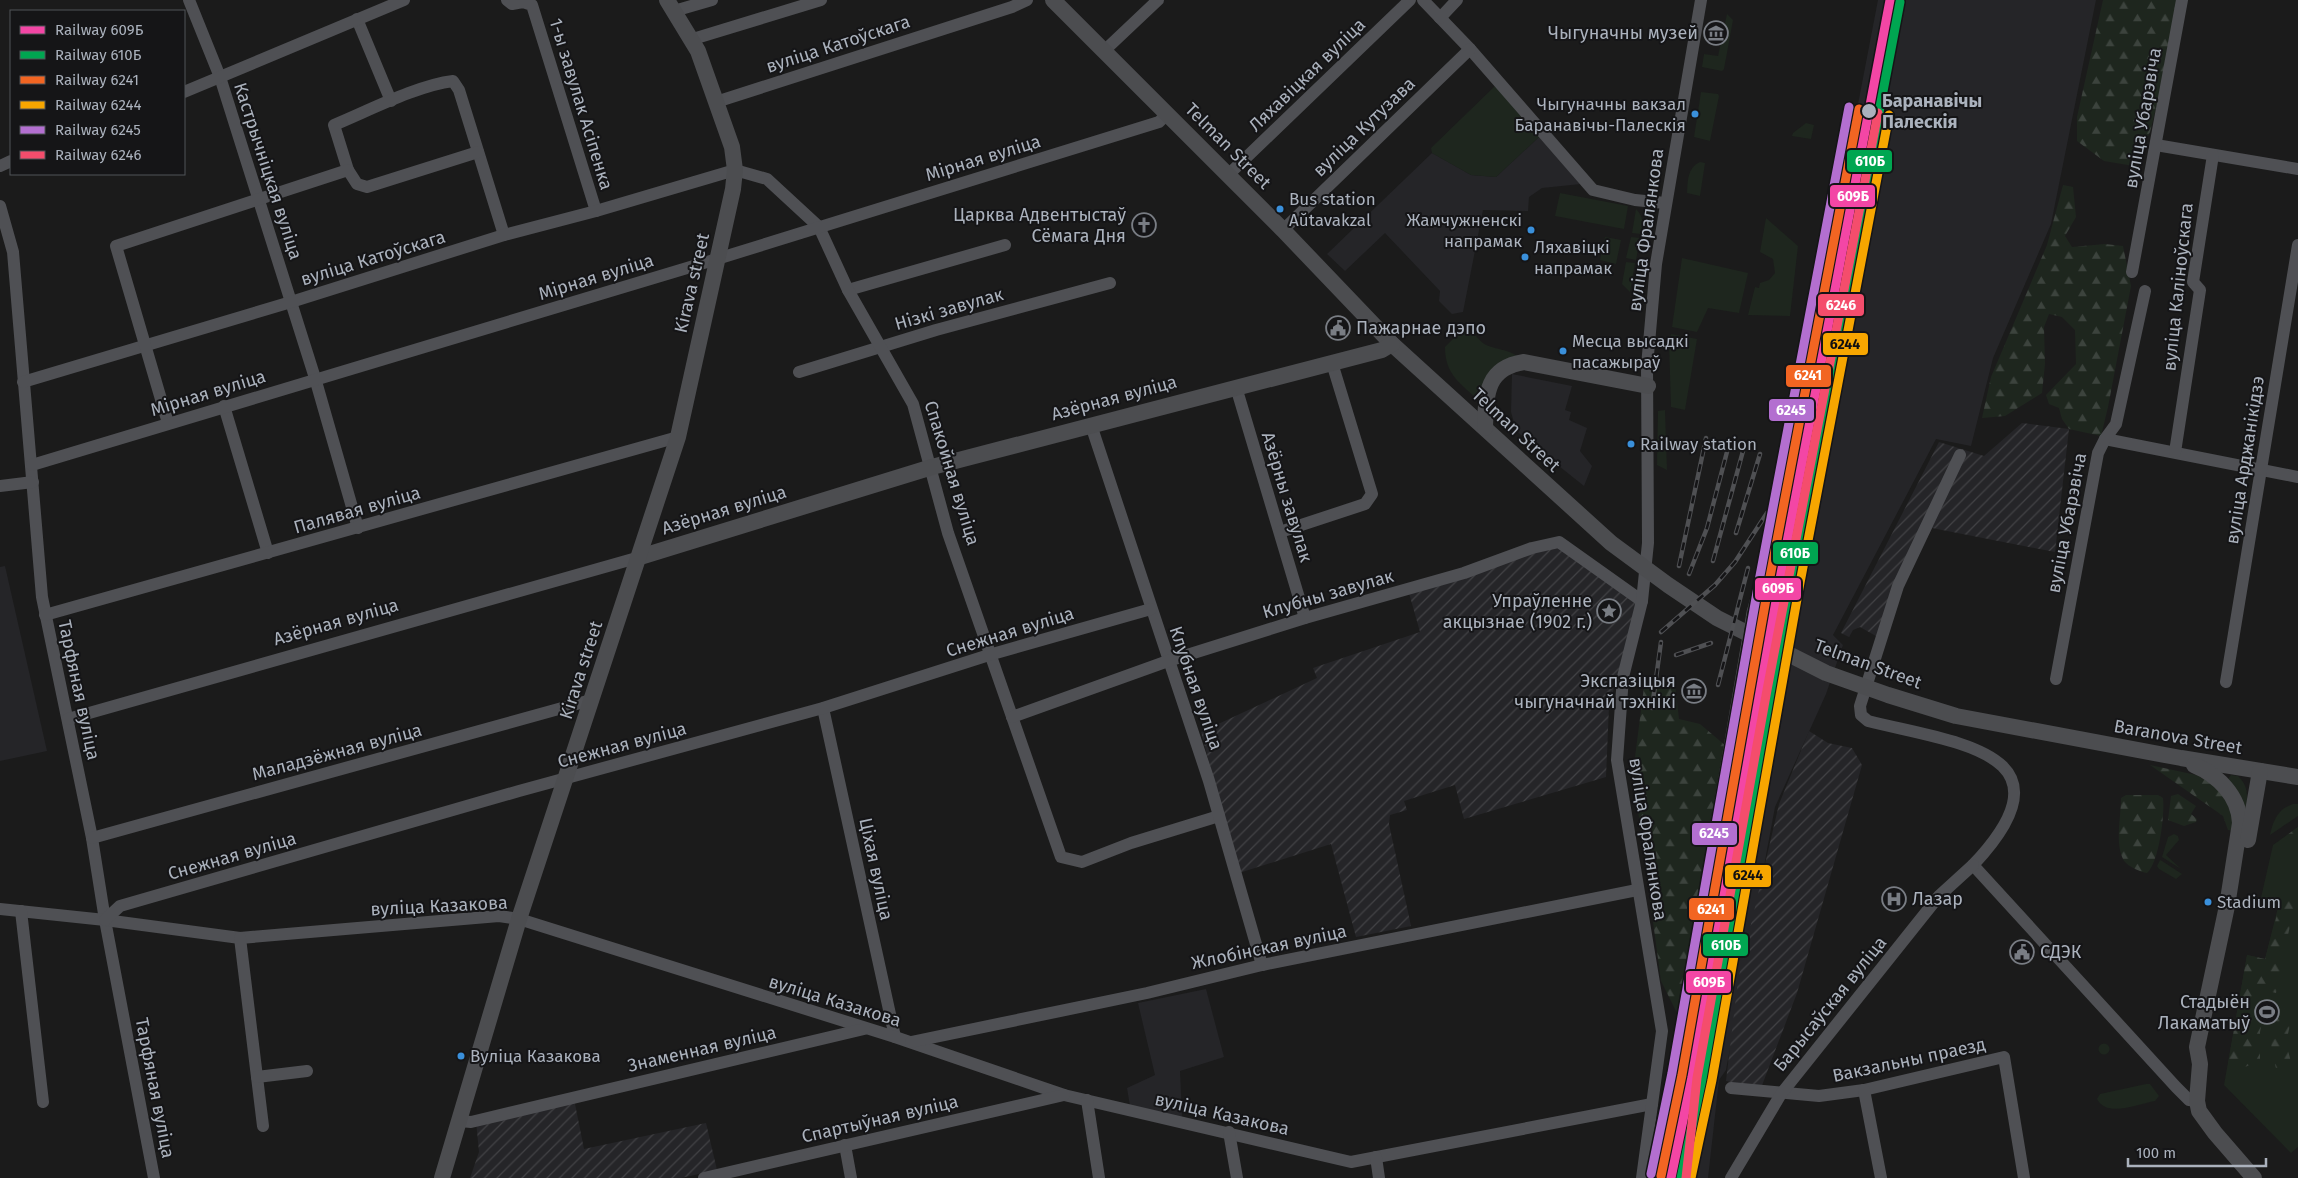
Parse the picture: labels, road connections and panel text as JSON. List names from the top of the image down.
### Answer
{
  "streets": {
    "main road": [
      "Telman Street",
      "Kirava street",
      "Азёрная вуліца",
      "Baranova Street"
    ],
    "street": [
      "вуліца Катоўскага",
      "Ляхавіцкая вуліца",
      "1-ы завулак Асіпенка",
      "вуліца Убарэвіча",
      "вуліца Кутузава",
      "Мірная вуліца",
      "Кастрычніцкая вуліца",
      "вуліца Фралянкова",
      "вуліца Каліноўскага",
      "Нізкі завулак",
      "вуліца Арджанікідзэ",
      "Спакойная вуліца",
      "Азёрны завулак",
      "Палявая вуліца",
      "Клубны завулак",
      "Снежная вуліца",
      "Клубная вуліца",
      "Тарфяная вуліца",
      "Маладзёжная вуліца",
      "Ціхая вуліца",
      "вуліца Казакова",
      "Жлобінская вуліца",
      "Барысаўская вуліца",
      "Знаменная вуліца",
      "Вакзальны праезд",
      "Спартыўная вуліца"
    ]
  },
  "crossings": [
    ["вуліца Катоўскага", "1-ы завулак Асіпенка"],
    ["вуліца Катоўскага", "Кастрычніцкая вуліца"],
    ["вуліца Катоўскага", "Kirava street"],
    ["вуліца Катоўскага", "Спакойная вуліца"],
    ["вуліца Катоўскага", "Тарфяная вуліца"],
    ["Ляхавіцкая вуліца", "Telman Street"],
    ["вуліца Кутузава", "Telman Street"],
    ["Telman Street", "Мірная вуліца"],
    ["Telman Street", "Азёрная вуліца"],
    ["Telman Street", "Baranova Street"],
    ["Мірная вуліца", "Кастрычніцкая вуліца"],
    ["Мірная вуліца", "Kirava street"],
    ["Мірная вуліца", "Спакойная вуліца"],
    ["Мірная вуліца", "Тарфяная вуліца"],
    ["Кастрычніцкая вуліца", "Палявая вуліца"],
    ["вуліца Фралянкова", "Клубны завулак"],
    ["вуліца Фралянкова", "вуліца Казакова"],
    ["вуліца Фралянкова", "Жлобінская вуліца"],
    ["Kirava street", "Азёрная вуліца"],
    ["Kirava street", "Спакойная вуліца"],
    ["Kirava street", "Палявая вуліца"],
    ["Kirava street", "Снежная вуліца"],
    ["Kirava street", "Маладзёжная вуліца"],
    ["Kirava street", "вуліца Казакова"],
    ["Kirava street", "Знаменная вуліца"],
    ["Нізкі завулак", "Спакойная вуліца"],
    ["Азёрная вуліца", "Спакойная вуліца"],
    ["Азёрная вуліца", "Азёрны завулак"],
    ["Азёрная вуліца", "Клубная вуліца"],
    ["Азёрная вуліца", "Тарфяная вуліца"],
    ["Спакойная вуліца", "Клубны завулак"],
    ["Спакойная вуліца", "Снежная вуліца"],
    ["Спакойная вуліца", "Клубная вуліца"],
    ["Азёрны завулак", "Клубны завулак"],
    ["Палявая вуліца", "Тарфяная вуліца"],
    ["Клубны завулак", "Клубная вуліца"],
    ["Снежная вуліца", "Клубная вуліца"],
    ["Снежная вуліца", "Тарфяная вуліца"],
    ["Снежная вуліца", "Ціхая вуліца"],
    ["Снежная вуліца", "вуліца Казакова"],
    ["Клубная вуліца", "Жлобінская вуліца"],
    ["Тарфяная вуліца", "Маладзёжная вуліца"],
    ["Тарфяная вуліца", "вуліца Казакова"],
    ["Ціхая вуліца", "вуліца Казакова"],
    ["вуліца Казакова", "Жлобінская вуліца"],
    ["вуліца Казакова", "Знаменная вуліца"],
    ["вуліца Казакова", "Спартыўная вуліца"],
    ["Барысаўская вуліца", "Вакзальны праезд"]
  ],
  "places": {
    "museum": ["Чыгуначны музей", "Экспазіцыя чыгуначнай тэхнікі"],
    "other": [
      "Баранавічы Палескія",
      "Чыгуначны вакзал Баранавічы-Палескія",
      "Bus station Aŭtavakzal",
      "Жамчужненскі напрамак",
      "Ляхавіцкі напрамак",
      "Месца высадкі пасажыраў",
      "Railway station",
      "Stadium",
      "Вуліца Казакова"
    ],
    "church": ["Царква Адвентыстаў Сёмага Дня"],
    "public building": ["Пажарнае дэпо", "СДЭК"],
    "place": ["Упраўленне акцызнае (1902 г.)"],
    "hospital": ["Лазар"],
    "sports": ["Стадыён Лакаматыў"]
  },
  "lines": [
    "rail line 609Б",
    "rail line 610Б",
    "rail line 6245",
    "rail line 6241",
    "rail line 6246",
    "rail line 6244"
  ],
  "legend": [
    "Railway 609Б",
    "Railway 610Б",
    "Railway 6241",
    "Railway 6244",
    "Railway 6245",
    "Railway 6246"
  ],
  "scale_bar": "100 m"
}
